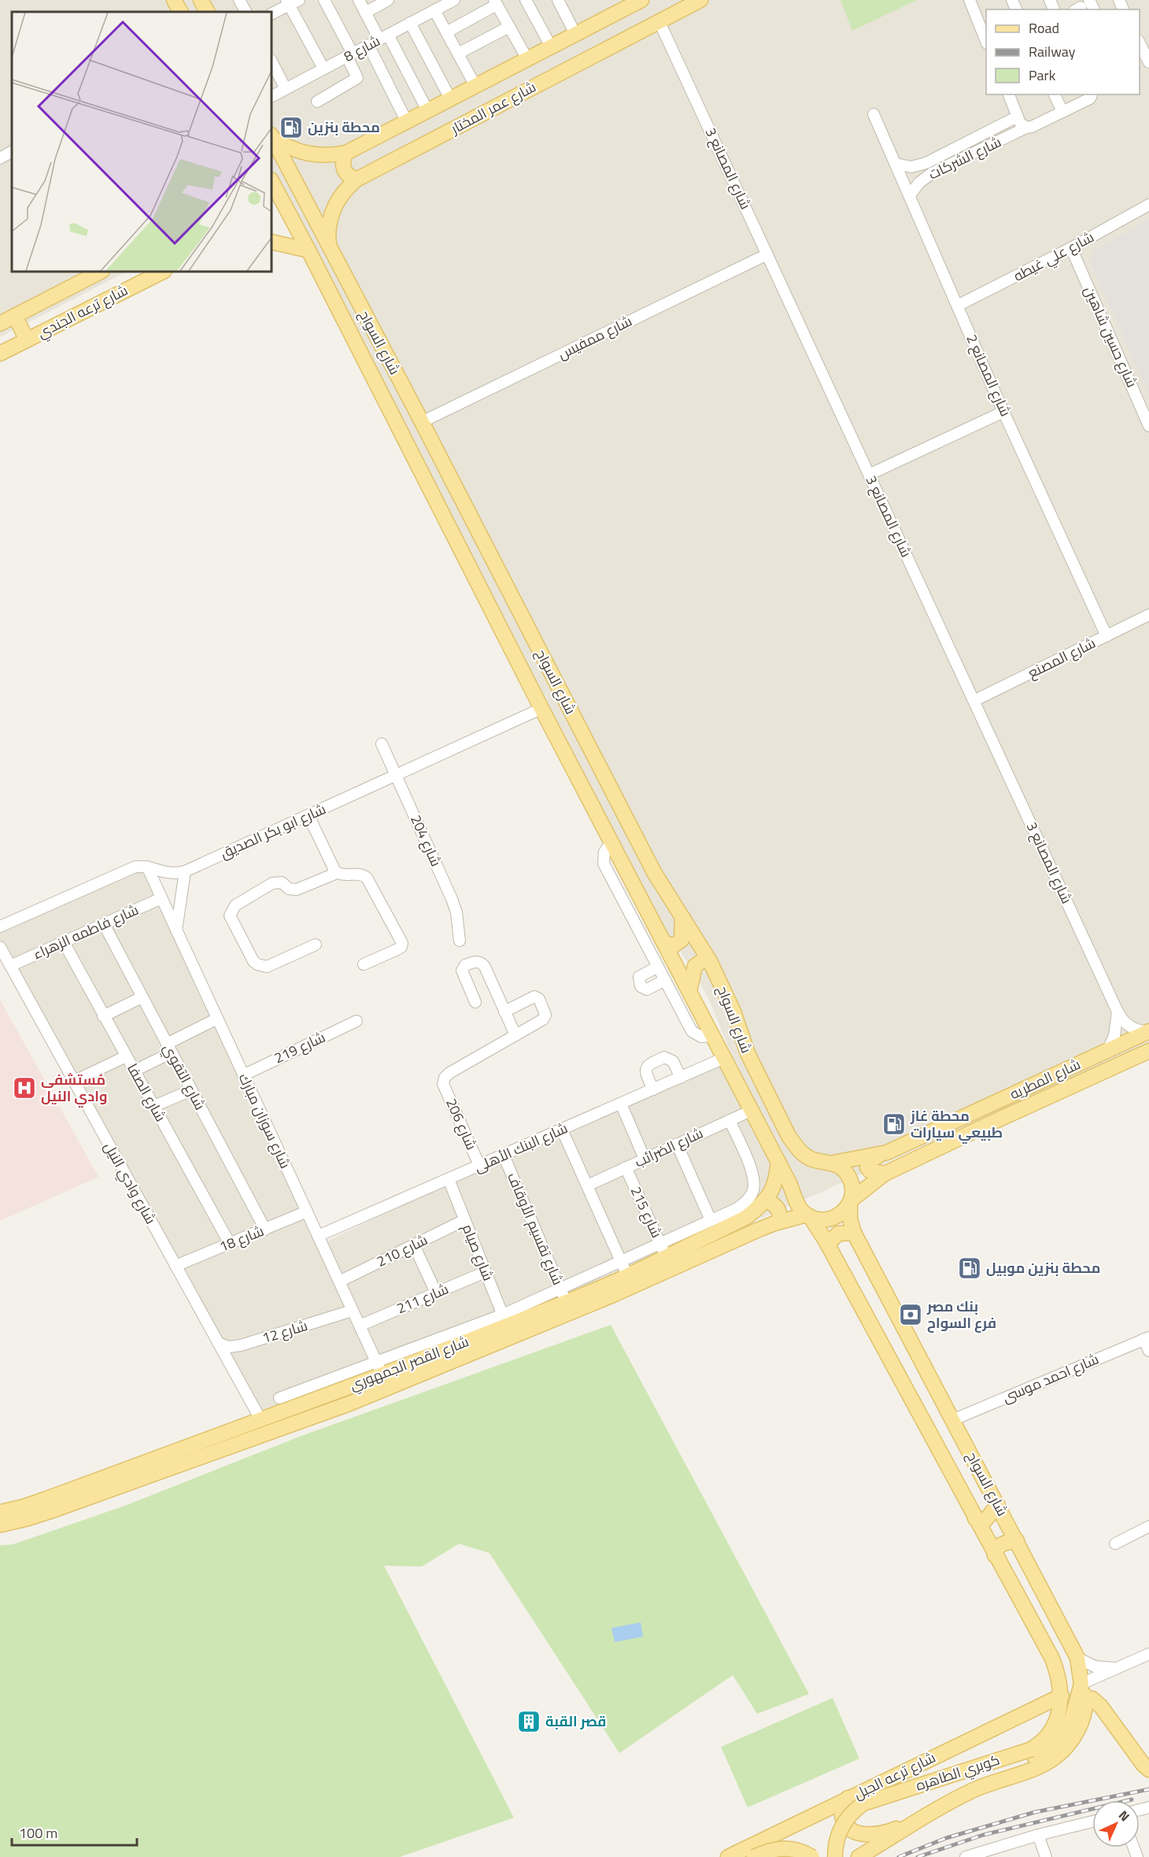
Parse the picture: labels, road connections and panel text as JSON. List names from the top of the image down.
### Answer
{
  "streets": {
    "main road": [
      "شارع عمر المختار",
      "شارع ترعه الجندي",
      "شارع السواح",
      "شارع المطريه",
      "شارع القصر الجمهوري",
      "كوبري الطاهره",
      "شارع ترعه الجبل"
    ],
    "street": [
      "شارع 8",
      "شارع الشركات",
      "شارع المصانع 3",
      "شارع علي غيطه",
      "شارع حسين شاهين",
      "شارع ممفيس",
      "شارع المصانع 2",
      "شارع المصنع",
      "شارع ابو بكر الصديق",
      "شارع 204",
      "شارع فاطمه الزهراء",
      "شارع 219",
      "شارع التقوي",
      "شارع الصفا",
      "شارع سوزان مبارك",
      "شارع 206",
      "شارع البنك الأهلى",
      "شارع الضرائب",
      "شارع وادي النيل",
      "شارع 215",
      "شارع تقسيم الأوقاف",
      "شارع 18",
      "شارع 210",
      "شارع صيام",
      "شارع 211",
      "شارع 12",
      "شارع احمد موسى"
    ]
  },
  "crossings": [
    ["شارع عمر المختار", "شارع المصانع 3"],
    ["شارع عمر المختار", "شارع السواح"],
    ["شارع الشركات", "شارع المصانع 2"],
    ["شارع المصانع 3", "شارع ممفيس"],
    ["شارع المصانع 3", "شارع المصنع"],
    ["شارع المصانع 3", "شارع المطريه"],
    ["شارع علي غيطه", "شارع حسين شاهين"],
    ["شارع علي غيطه", "شارع المصانع 2"],
    ["شارع ممفيس", "شارع السواح"],
    ["شارع السواح", "شارع ابو بكر الصديق"],
    ["شارع السواح", "شارع المطريه"],
    ["شارع السواح", "شارع البنك الأهلى"],
    ["شارع السواح", "شارع الضرائب"],
    ["شارع السواح", "شارع القصر الجمهوري"],
    ["شارع السواح", "شارع احمد موسى"],
    ["شارع السواح", "كوبري الطاهره"],
    ["شارع السواح", "شارع ترعه الجبل"],
    ["شارع المصانع 2", "شارع المصنع"],
    ["شارع ابو بكر الصديق", "شارع 204"],
    ["شارع ابو بكر الصديق", "شارع سوزان مبارك"],
    ["شارع فاطمه الزهراء", "شارع التقوي"],
    ["شارع فاطمه الزهراء", "شارع الصفا"],
    ["شارع فاطمه الزهراء", "شارع سوزان مبارك"],
    ["شارع فاطمه الزهراء", "شارع وادي النيل"],
    ["شارع 219", "شارع سوزان مبارك"],
    ["شارع التقوي", "شارع 18"],
    ["شارع الصفا", "شارع 18"],
    ["شارع سوزان مبارك", "شارع البنك الأهلى"],
    ["شارع سوزان مبارك", "شارع 18"],
    ["شارع سوزان مبارك", "شارع 210"],
    ["شارع سوزان مبارك", "شارع 211"],
    ["شارع سوزان مبارك", "شارع 12"],
    ["شارع سوزان مبارك", "شارع القصر الجمهوري"],
    ["شارع 206", "شارع البنك الأهلى"],
    ["شارع البنك الأهلى", "شارع تقسيم الأوقاف"],
    ["شارع البنك الأهلى", "شارع صيام"],
    ["شارع الضرائب", "شارع 215"],
    ["شارع وادي النيل", "شارع 18"],
    ["شارع وادي النيل", "شارع 12"],
    ["شارع وادي النيل", "شارع القصر الجمهوري"],
    ["شارع 215", "شارع القصر الجمهوري"],
    ["شارع تقسيم الأوقاف", "شارع القصر الجمهوري"],
    ["شارع 210", "شارع صيام"],
    ["شارع صيام", "شارع 211"],
    ["شارع صيام", "شارع القصر الجمهوري"]
  ],
  "places": {
    "fuel station": ["محطة بنزين", "محطة غاز طبيعي سيارات", "محطة بنزين موبيل"],
    "hospital": ["مُستشفى وادي النيل"],
    "bank": ["بنك مصر فرع السواح"],
    "building": ["قصر القبة"]
  },
  "legend": ["Road", "Railway", "Park"],
  "scale_bar": "100 m",
  "north": "top right"
}
